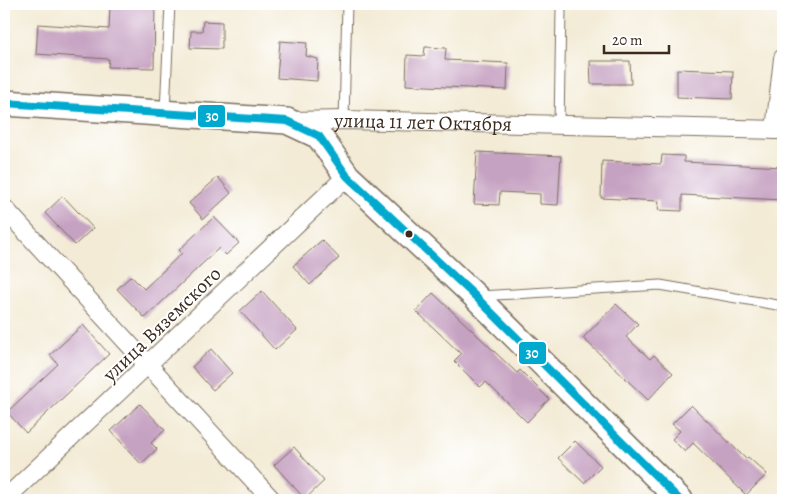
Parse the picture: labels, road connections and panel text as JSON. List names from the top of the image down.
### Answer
{
  "streets": {
    "street": ["улица 11 лет Октября", "улица Вяземского"]
  },
  "lines": ["transit line 30"],
  "scale_bar": "20 m"
}
